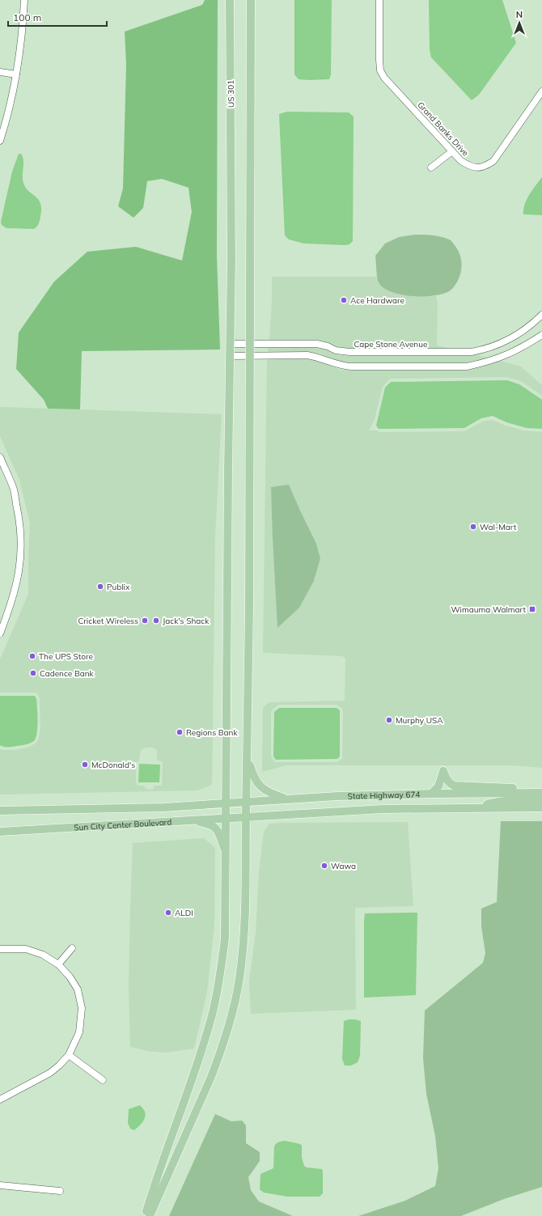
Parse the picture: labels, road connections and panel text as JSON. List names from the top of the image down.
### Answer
{
  "streets": {
    "main road": ["US 301", "State Highway 674", "Sun City Center Boulevard"],
    "street": ["Grand Banks Drive", "Cape Stone Avenue"]
  },
  "crossings": [
    ["US 301", "Cape Stone Avenue"],
    ["US 301", "State Highway 674"],
    ["US 301", "Sun City Center Boulevard"],
    ["State Highway 674", "Sun City Center Boulevard"]
  ],
  "places": {
    "other": [
      "Ace Hardware",
      "Wal-Mart",
      "Publix",
      "Cricket Wireless",
      "Jack's Shack",
      "The UPS Store",
      "Cadence Bank",
      "Murphy USA",
      "Regions Bank",
      "McDonald's",
      "Wawa",
      "ALDI"
    ],
    "transit": ["Wimauma Walmart"]
  },
  "scale_bar": "100 m",
  "north": "top"
}
